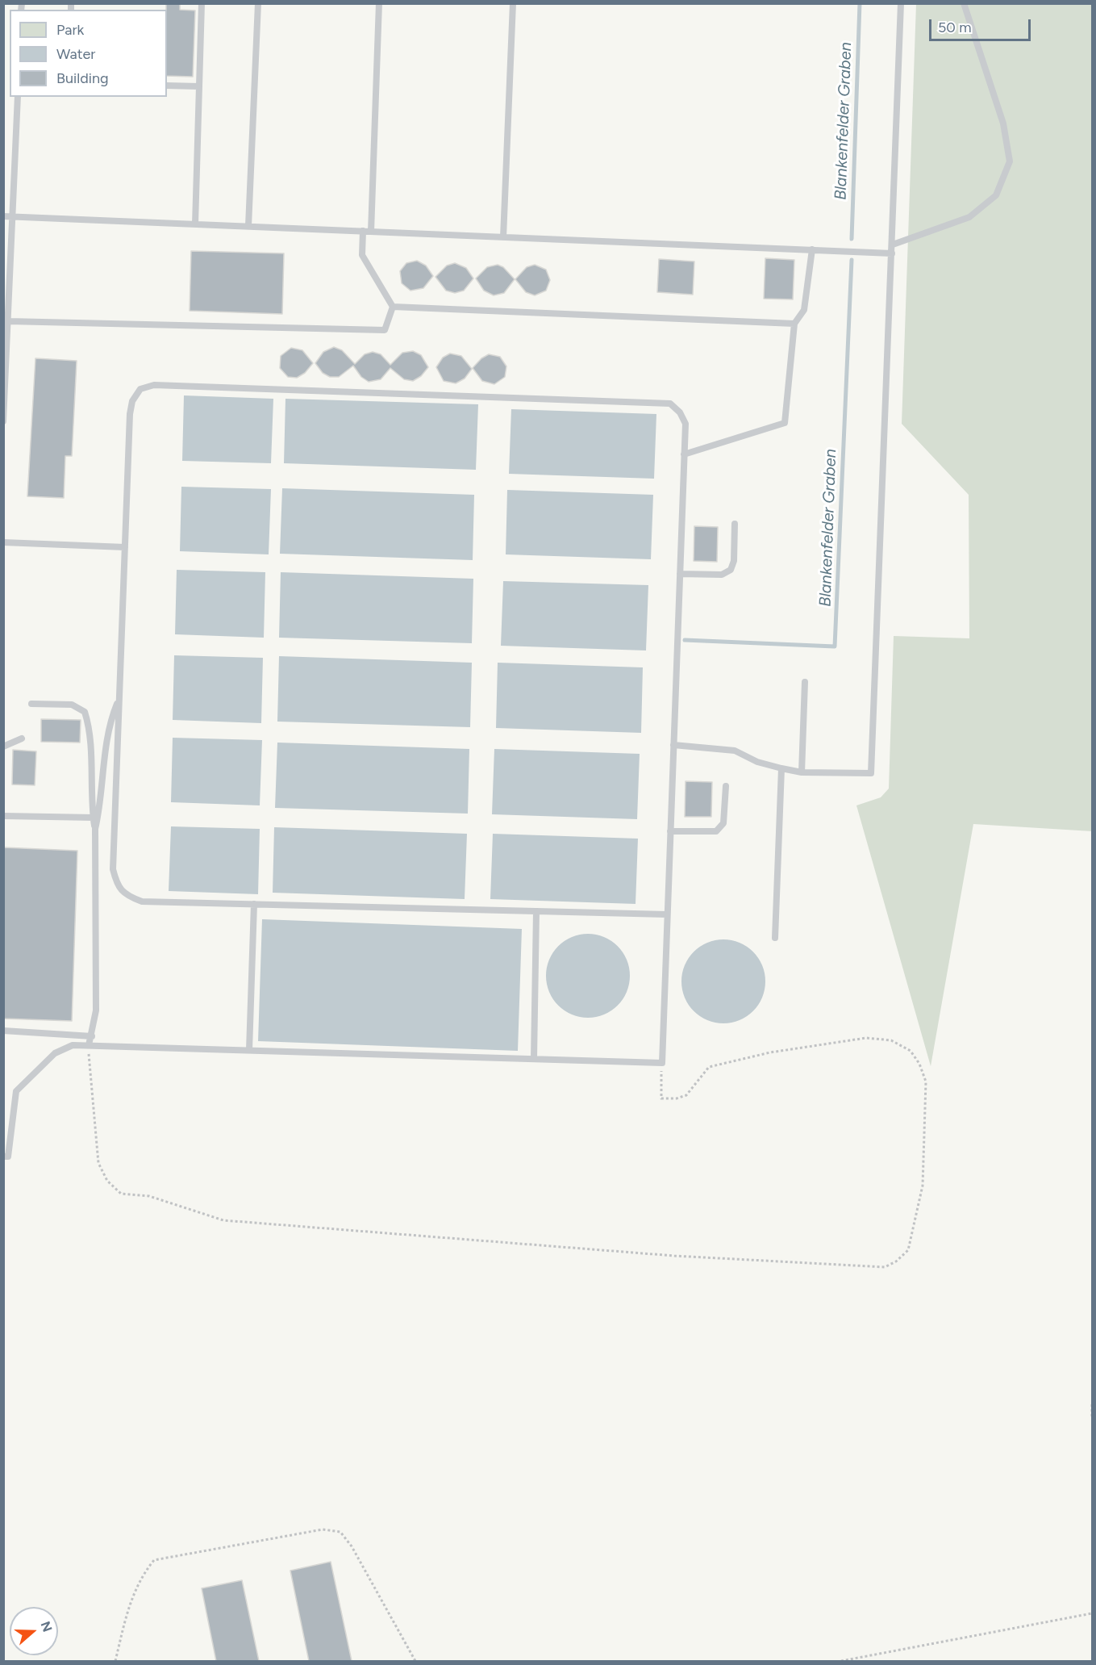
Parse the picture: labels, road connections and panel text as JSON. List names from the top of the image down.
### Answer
{
  "water": ["Blankenfelder Graben"],
  "legend": ["Park", "Water", "Building"],
  "scale_bar": "50 m",
  "north": "right"
}
